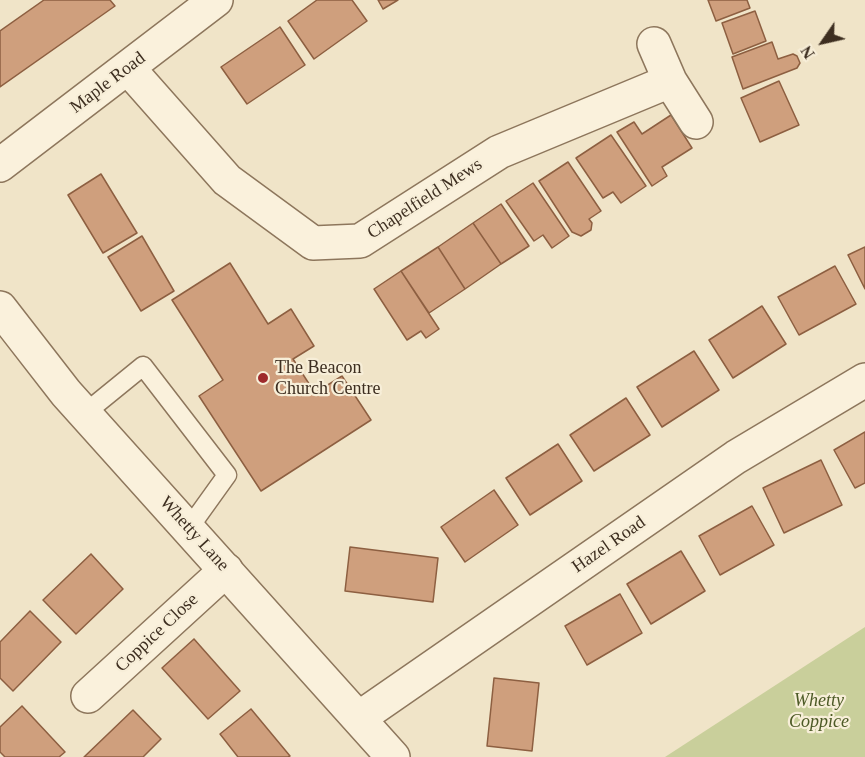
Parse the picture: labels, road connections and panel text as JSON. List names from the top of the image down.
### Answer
{
  "streets": {
    "street": [
      "Maple Road",
      "Chapelfield Mews",
      "Whetty Lane",
      "Hazel Road",
      "Coppice Close"
    ]
  },
  "crossings": [
    ["Maple Road", "Chapelfield Mews"],
    ["Whetty Lane", "Hazel Road"],
    ["Whetty Lane", "Coppice Close"]
  ],
  "parks": ["Whetty Coppice"],
  "places": ["The Beacon Church Centre"],
  "north": "bottom left"
}
